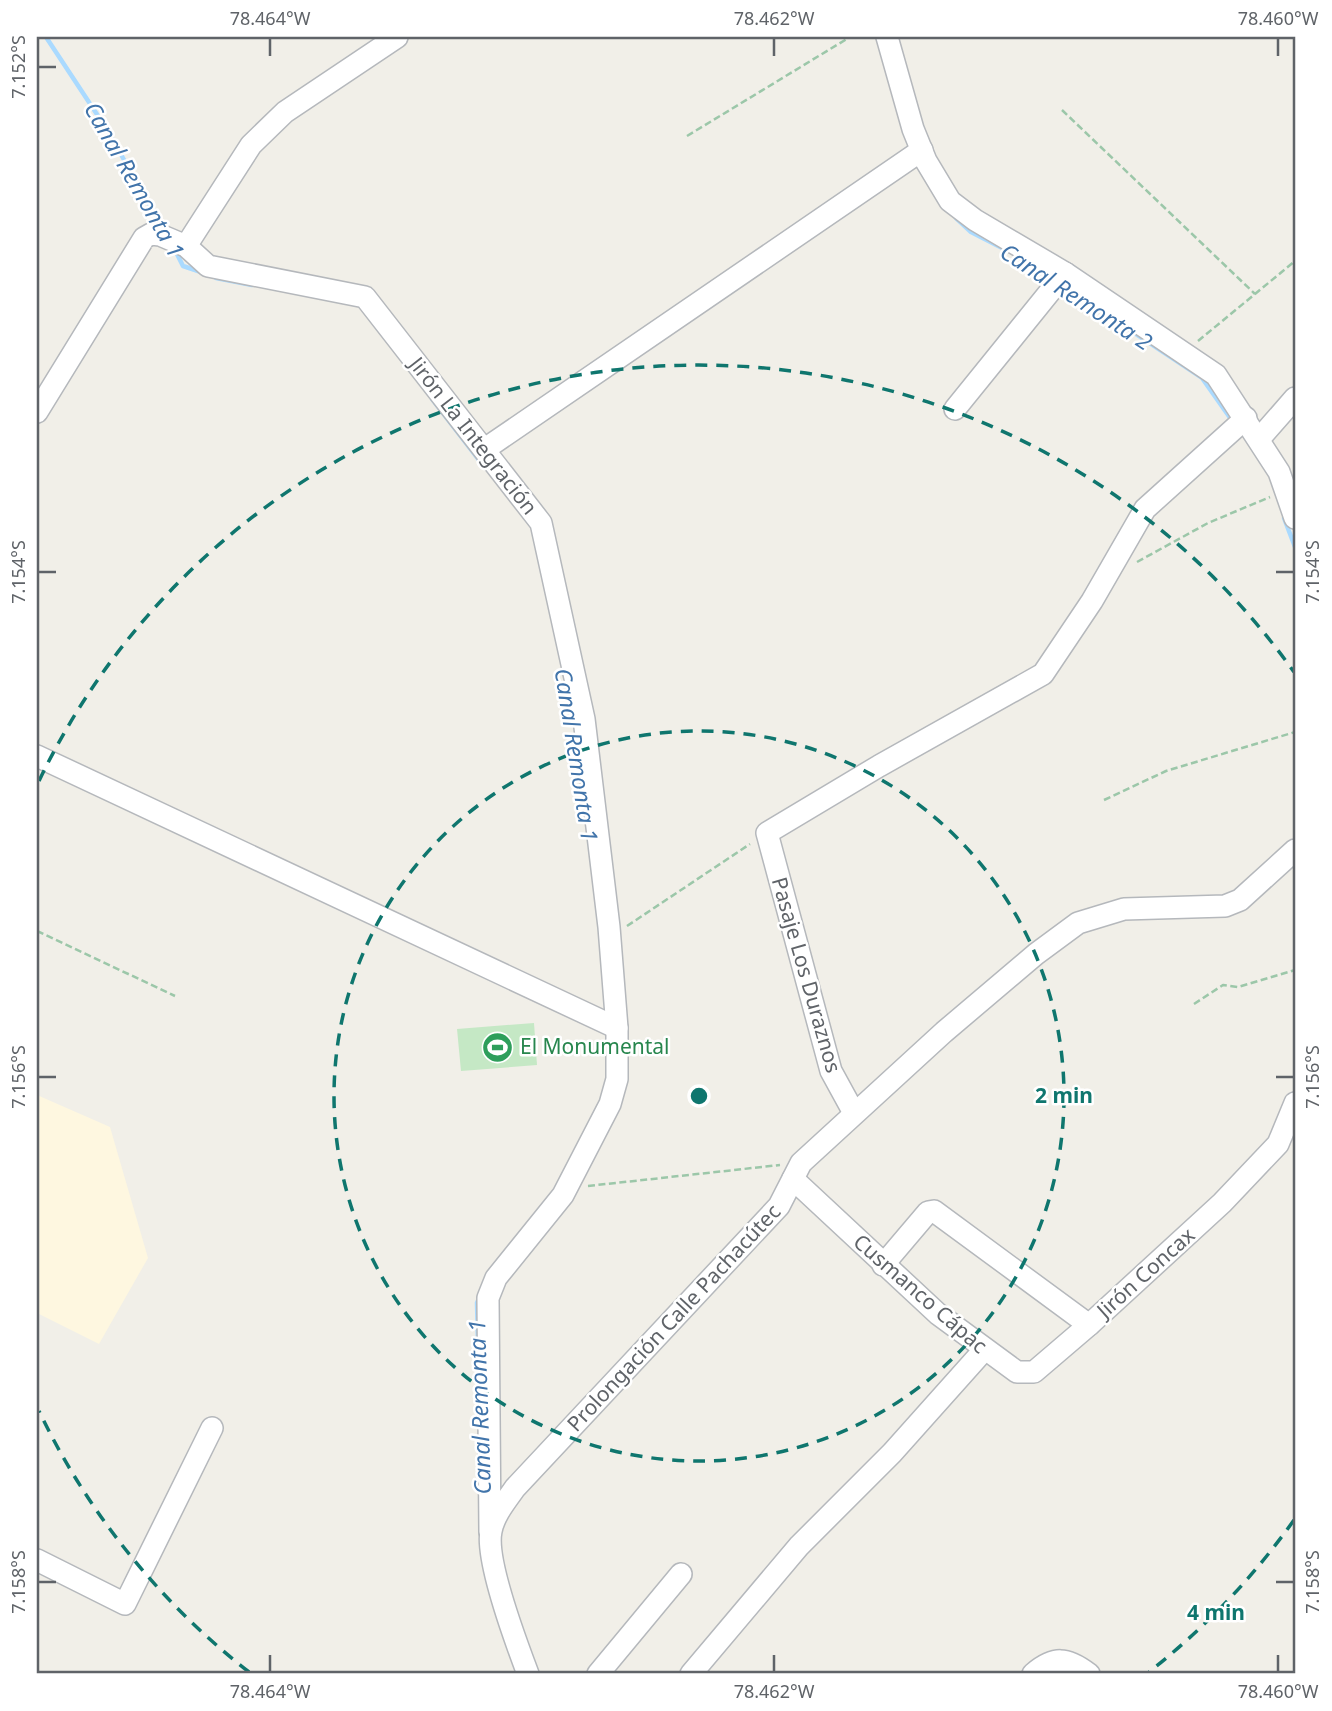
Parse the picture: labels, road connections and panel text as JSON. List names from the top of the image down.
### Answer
{
  "streets": {
    "street": [
      "Jirón La Integración",
      "Pasaje Los Duraznos",
      "Jirón Concax",
      "Cusmanco Cápac",
      "Prolongación Calle Pachacútec"
    ]
  },
  "crossings": [
    ["Jirón La Integración", "Prolongación Calle Pachacútec"],
    ["Pasaje Los Duraznos", "Prolongación Calle Pachacútec"],
    ["Jirón Concax", "Cusmanco Cápac"],
    ["Cusmanco Cápac", "Prolongación Calle Pachacútec"]
  ],
  "water": ["Canal Remonta 1", "Canal Remonta 2"],
  "places": {
    "sports": ["El Monumental"]
  },
  "coordinates": [
    "78.464°W",
    "78.462°W",
    "78.460°W",
    "7.152°S",
    "7.154°S",
    "7.156°S",
    "7.158°S"
  ],
  "rings": ["2 min", "4 min"]
}
